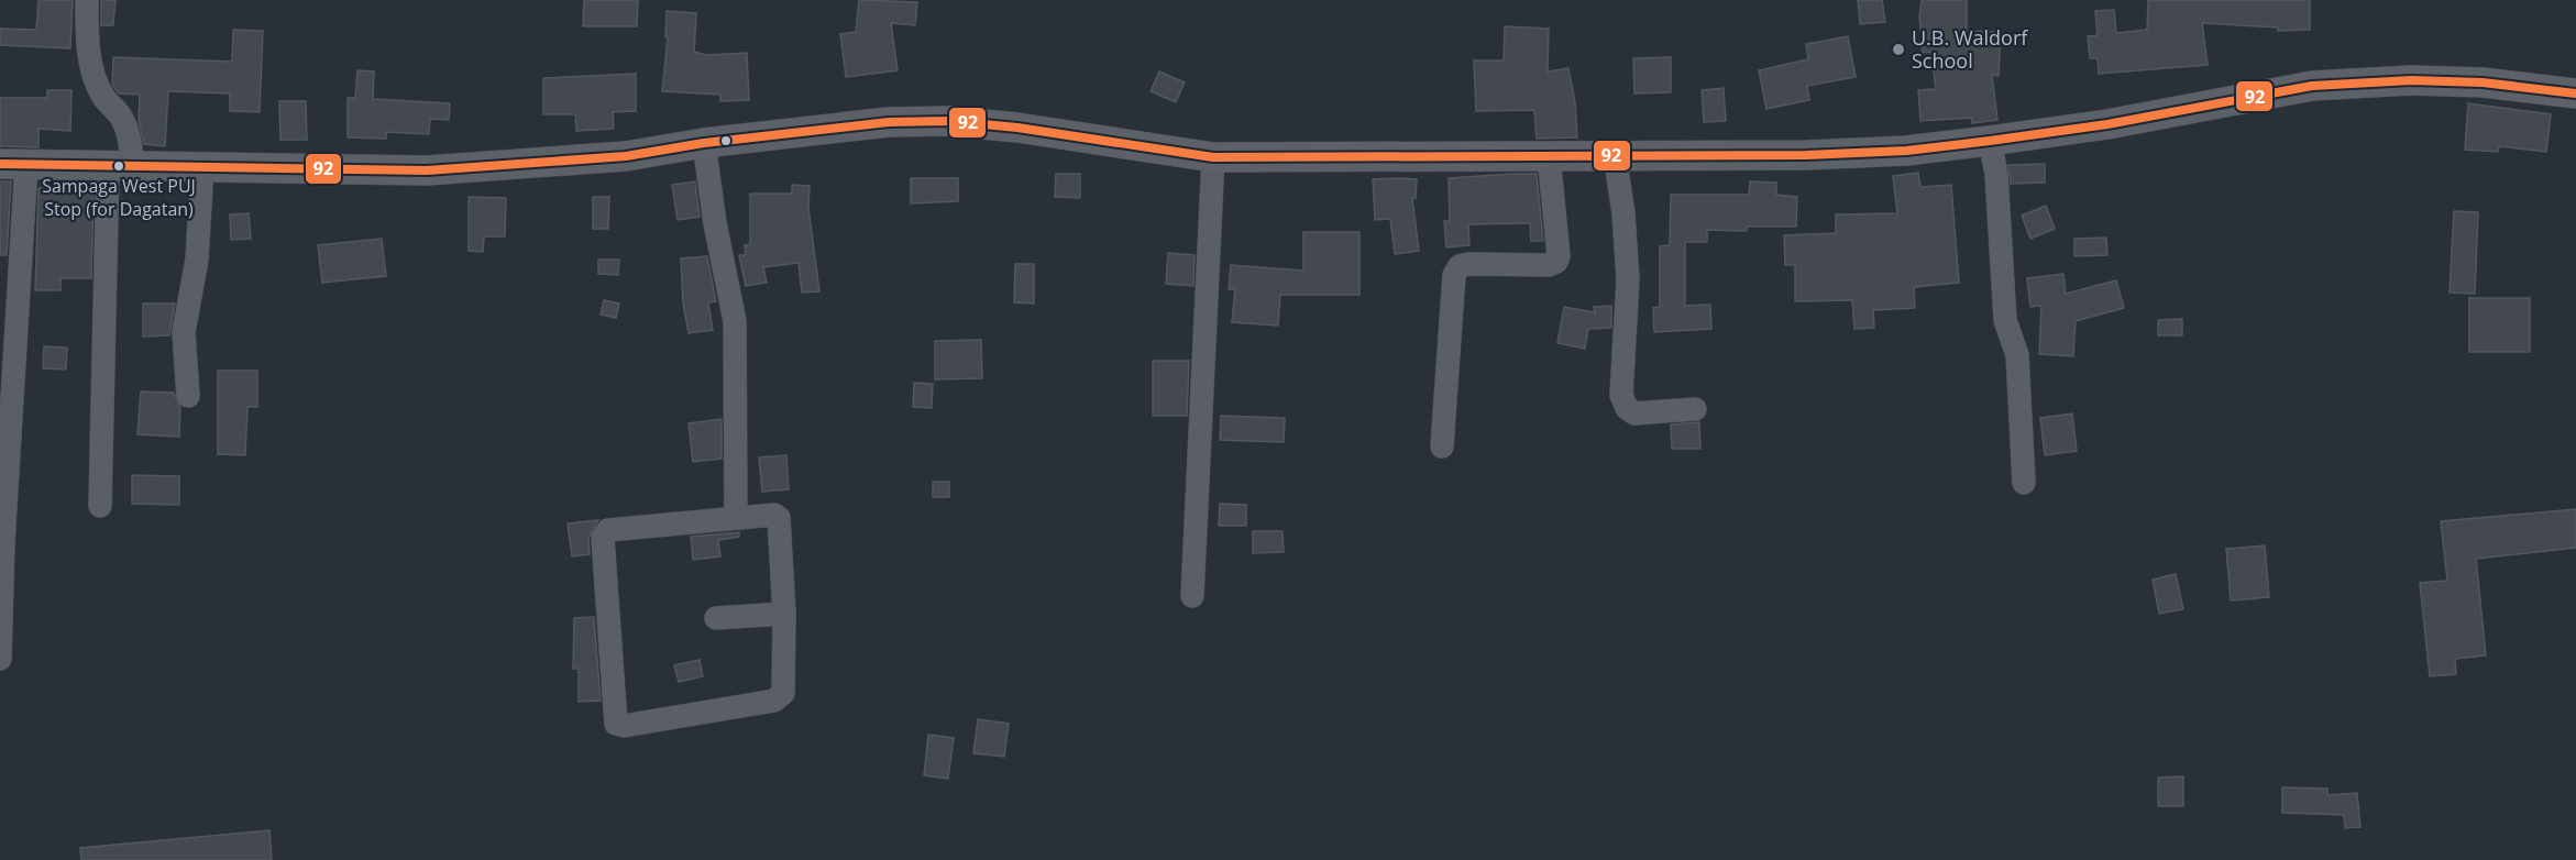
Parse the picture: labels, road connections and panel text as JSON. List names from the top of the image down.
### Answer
{
  "places": ["U.B. Waldorf School", "Sampaga West PUJ Stop (for Dagatan)"],
  "lines": ["transit line 92"]
}
